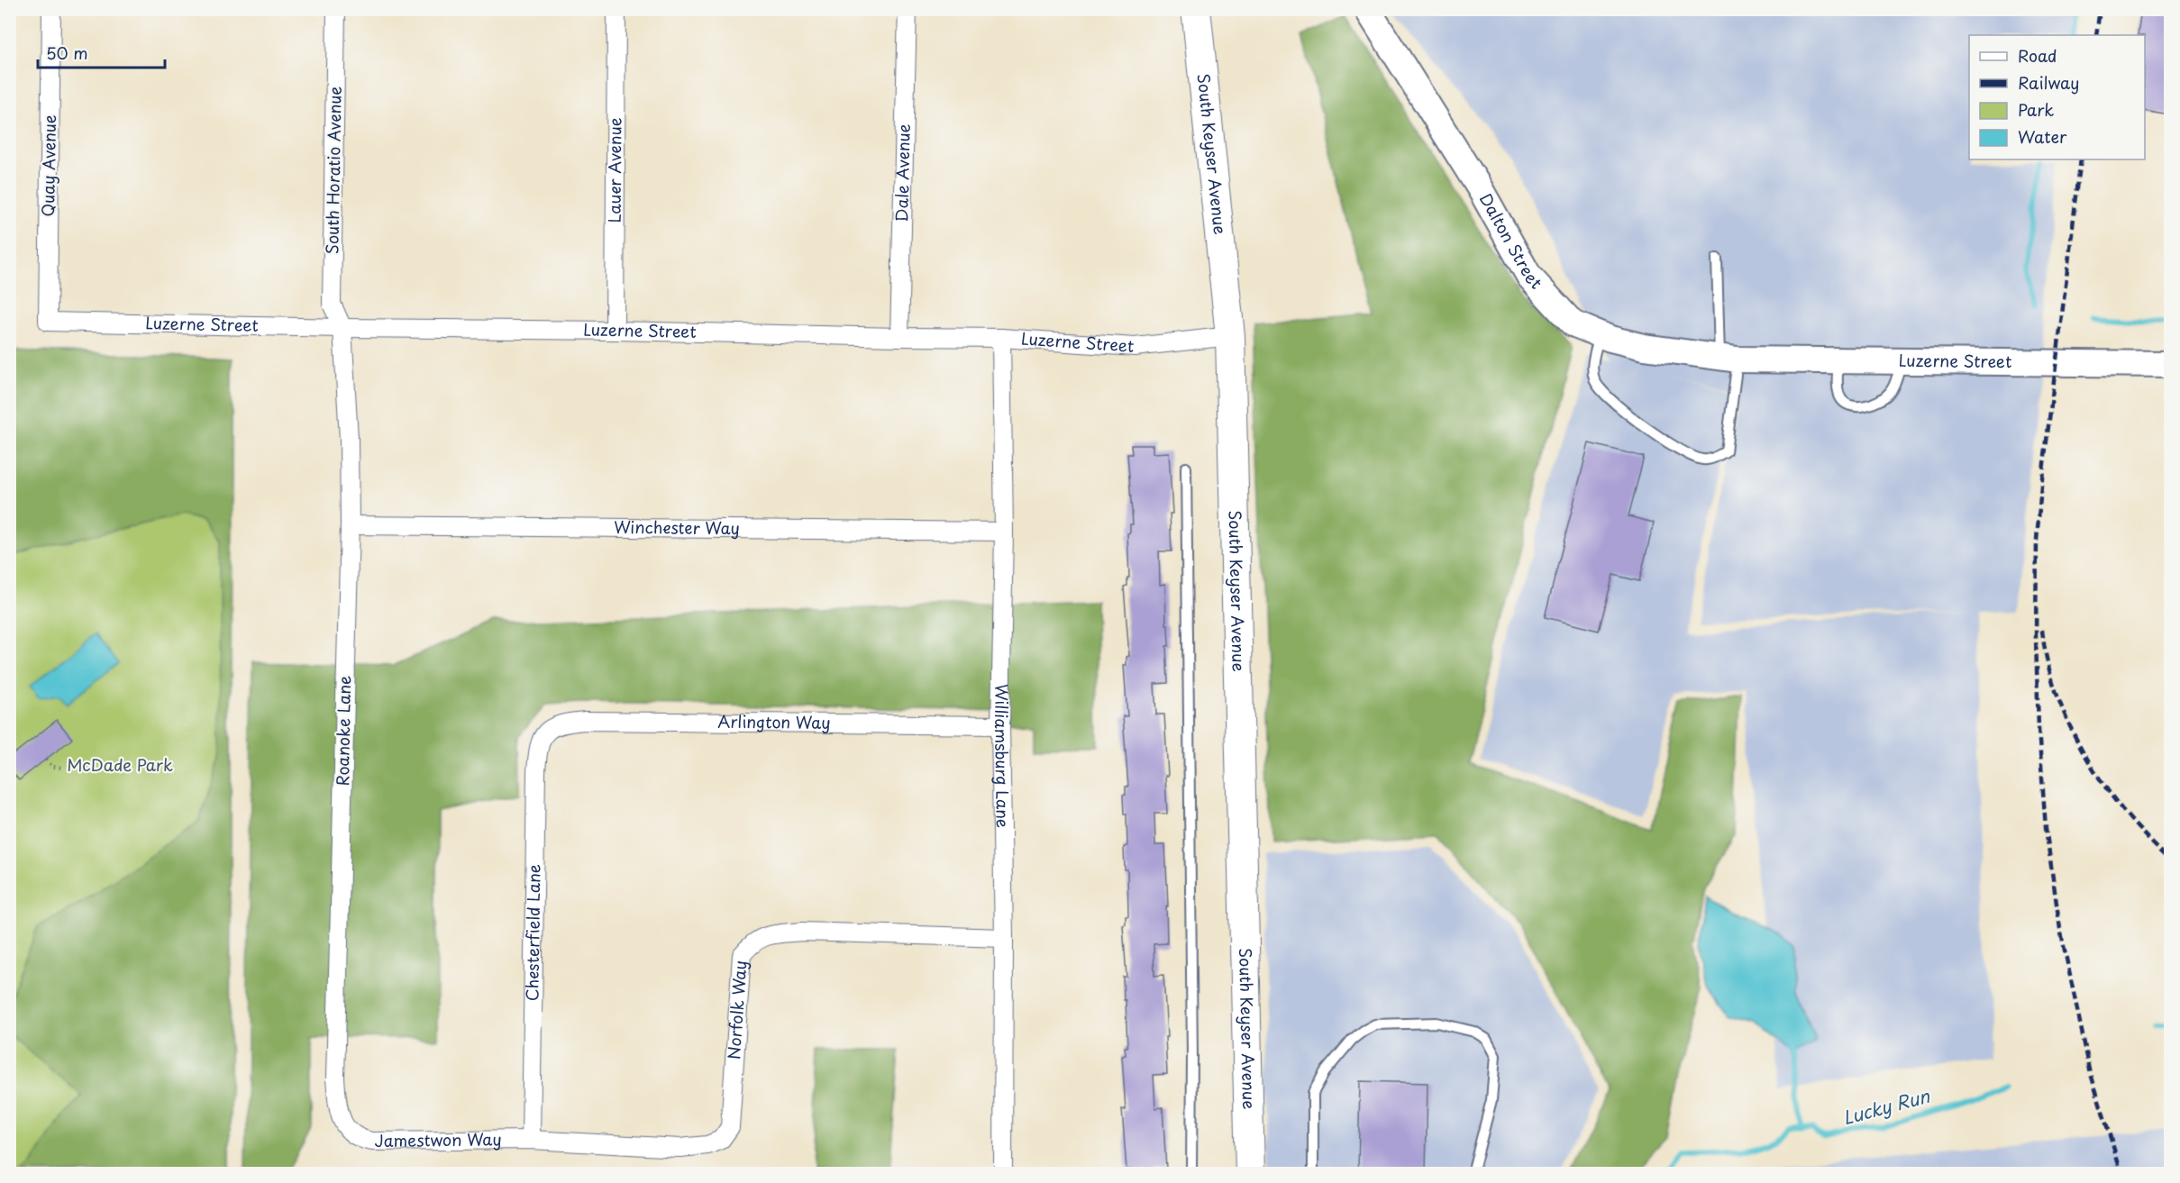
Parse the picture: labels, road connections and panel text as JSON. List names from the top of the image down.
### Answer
{
  "streets": {
    "main road": ["South Keyser Avenue"],
    "street": [
      "Quay Avenue",
      "South Horatio Avenue",
      "Lauer Avenue",
      "Dale Avenue",
      "Dalton Street",
      "Luzerne Street",
      "Winchester Way",
      "Arlington Way",
      "Roanoke Lane",
      "Williamsburg Lane",
      "Chesterfield Lane",
      "Norfolk Way",
      "Jamestwon Way"
    ]
  },
  "crossings": [
    ["South Keyser Avenue", "Luzerne Street"],
    ["Quay Avenue", "Luzerne Street"],
    ["South Horatio Avenue", "Luzerne Street"],
    ["South Horatio Avenue", "Roanoke Lane"],
    ["Lauer Avenue", "Luzerne Street"],
    ["Dale Avenue", "Luzerne Street"],
    ["Dalton Street", "Luzerne Street"],
    ["Luzerne Street", "Roanoke Lane"],
    ["Luzerne Street", "Williamsburg Lane"],
    ["Winchester Way", "Roanoke Lane"],
    ["Winchester Way", "Williamsburg Lane"],
    ["Arlington Way", "Williamsburg Lane"],
    ["Arlington Way", "Chesterfield Lane"],
    ["Roanoke Lane", "Jamestwon Way"],
    ["Williamsburg Lane", "Norfolk Way"],
    ["Chesterfield Lane", "Norfolk Way"],
    ["Chesterfield Lane", "Jamestwon Way"],
    ["Norfolk Way", "Jamestwon Way"]
  ],
  "water": ["Lucky Run"],
  "parks": ["McDade Park"],
  "legend": [
    "Road",
    "Railway",
    "Park",
    "Water"
  ],
  "scale_bar": "50 m"
}
